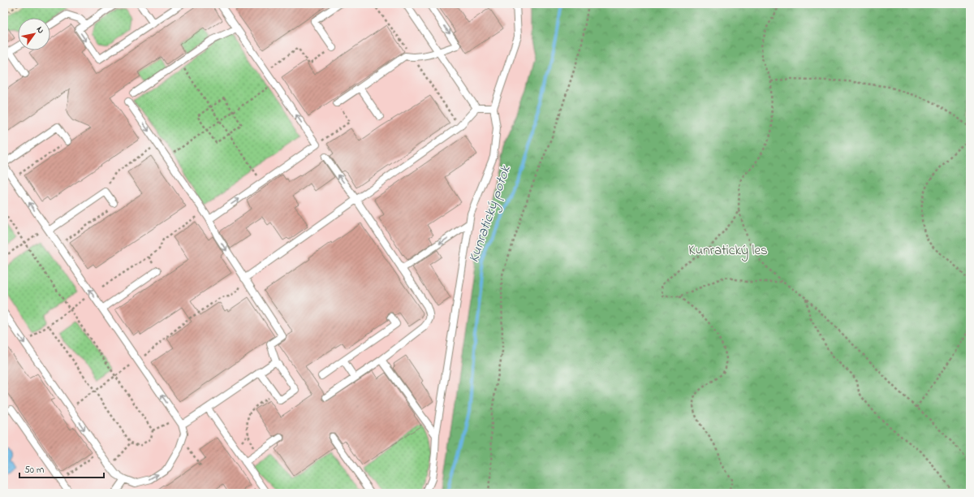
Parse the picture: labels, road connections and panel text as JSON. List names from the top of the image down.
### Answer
{
  "water": ["Kunratický potok"],
  "parks": ["Kunratický les"],
  "scale_bar": "50 m",
  "north": "top right"
}
